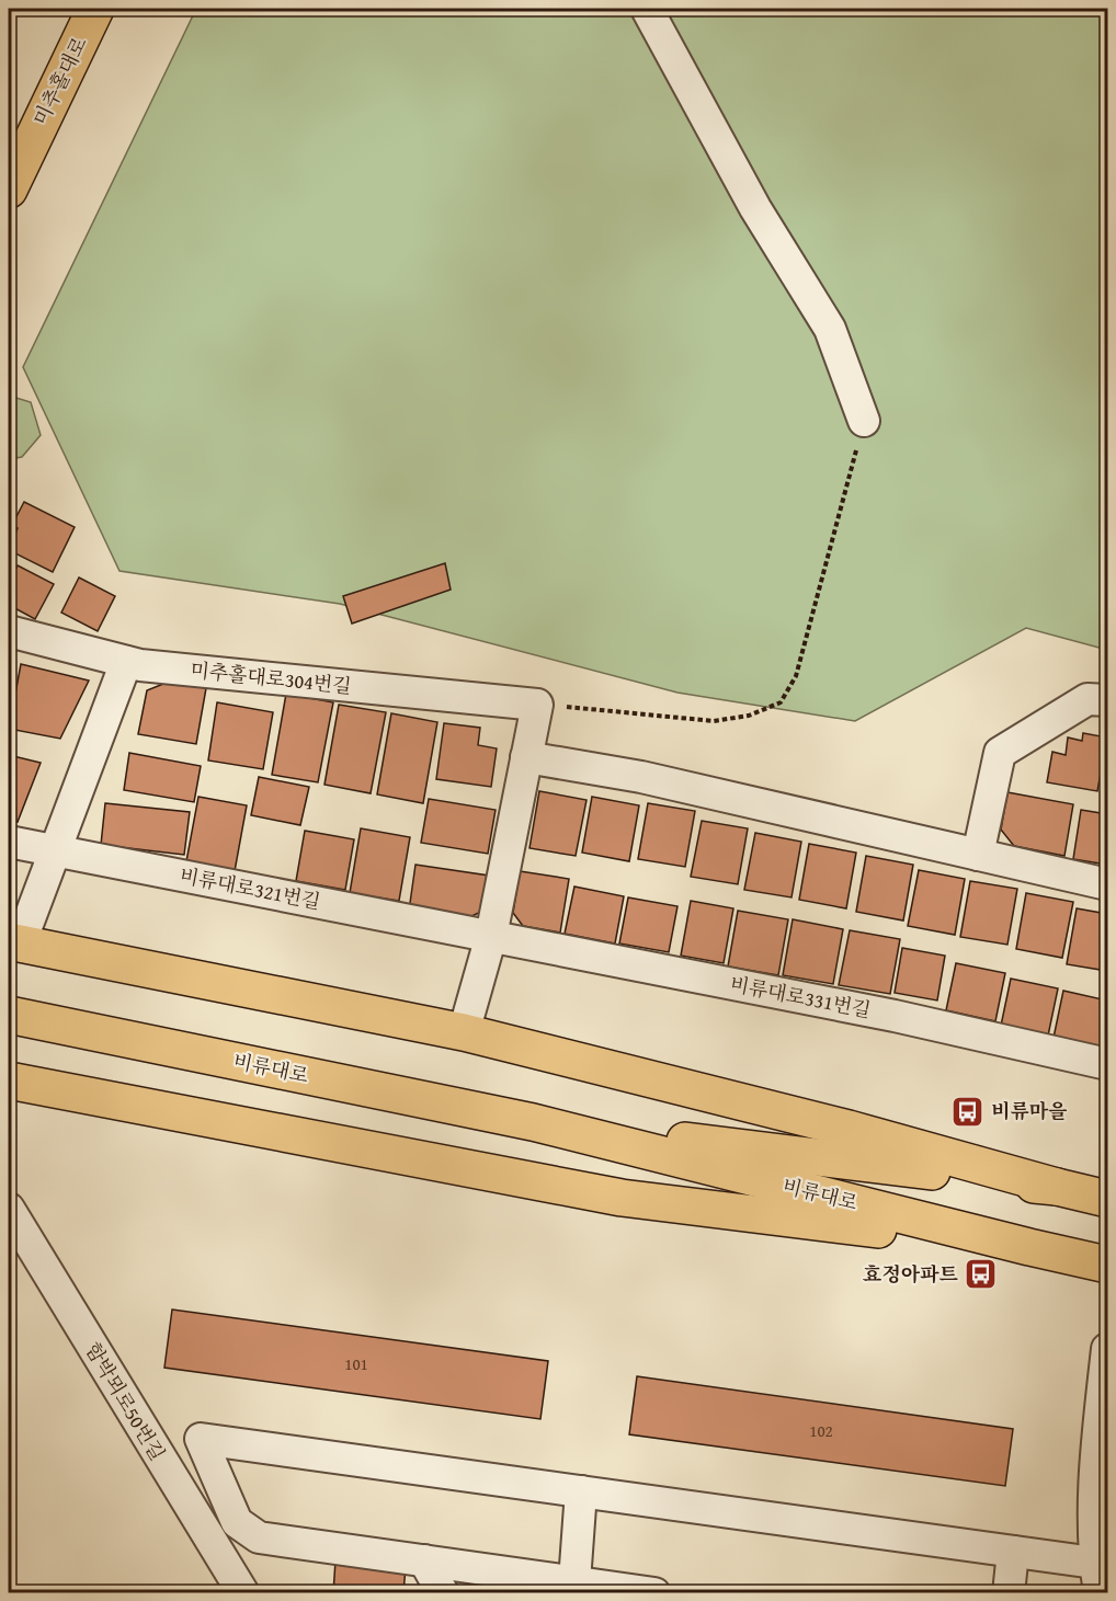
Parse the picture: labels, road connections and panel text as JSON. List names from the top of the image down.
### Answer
{
  "streets": {
    "main road": ["미추홀대로", "비류대로"],
    "street": [
      "미추홀대로304번길",
      "비류대로321번길",
      "비류대로331번길",
      "함박뫼로50번길"
    ]
  },
  "crossings": [
    ["비류대로321번길", "비류대로331번길"]
  ],
  "places": {
    "bus stop": ["비류마을", "효정아파트"]
  },
  "house_numbers": ["101", "102"]
}
